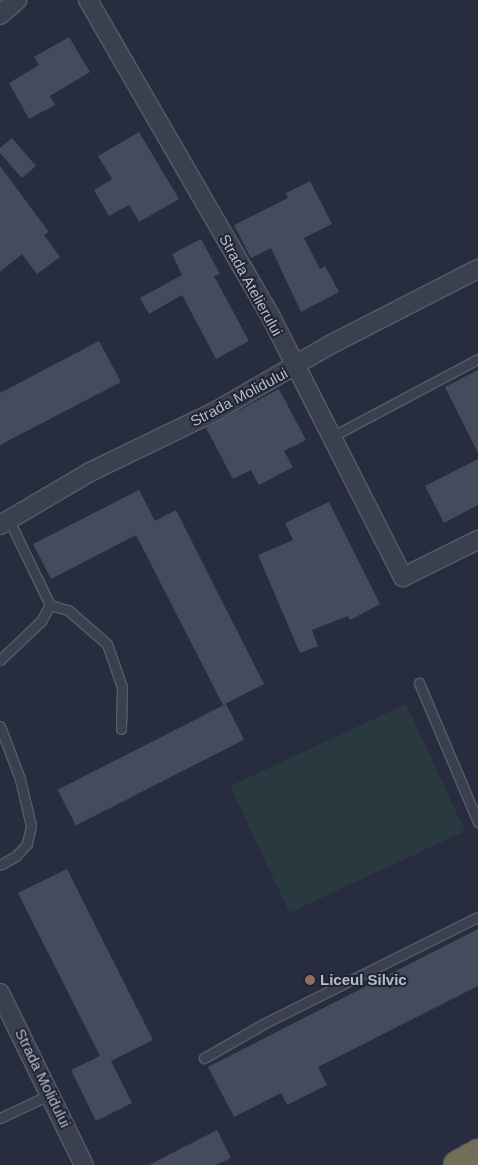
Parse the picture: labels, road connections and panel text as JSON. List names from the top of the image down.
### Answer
{
  "streets": {
    "street": ["Strada Atelierului", "Strada Molidului"]
  },
  "crossings": [
    ["Strada Atelierului", "Strada Molidului"]
  ],
  "places": ["Liceul Silvic"]
}
